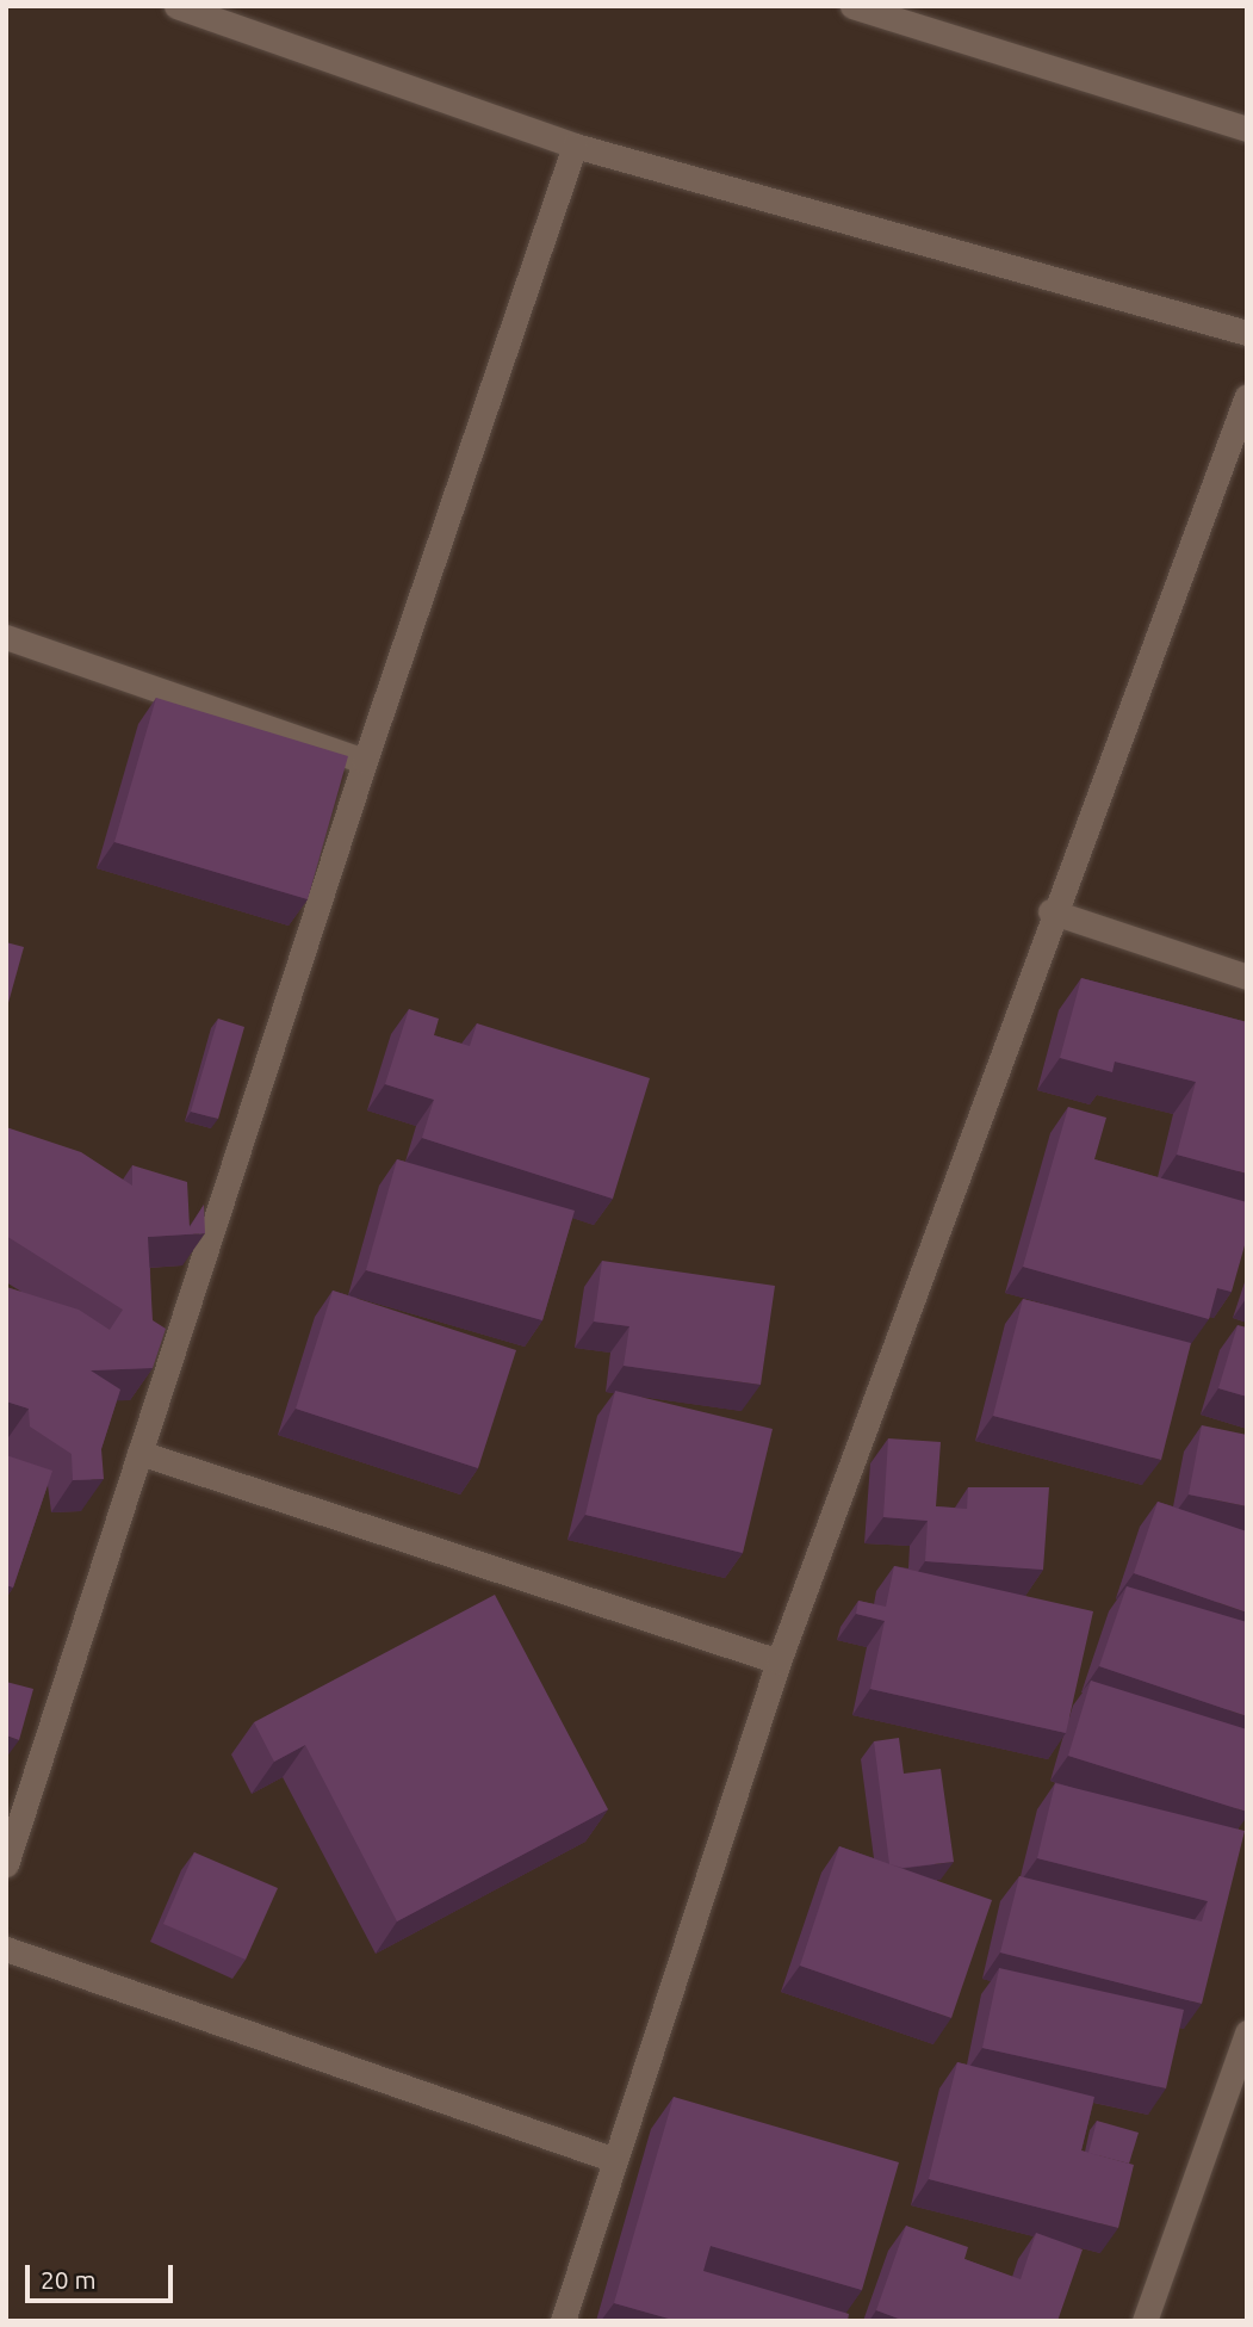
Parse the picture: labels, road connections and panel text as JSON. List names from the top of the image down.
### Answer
{
  "scale_bar": "20 m"
}
